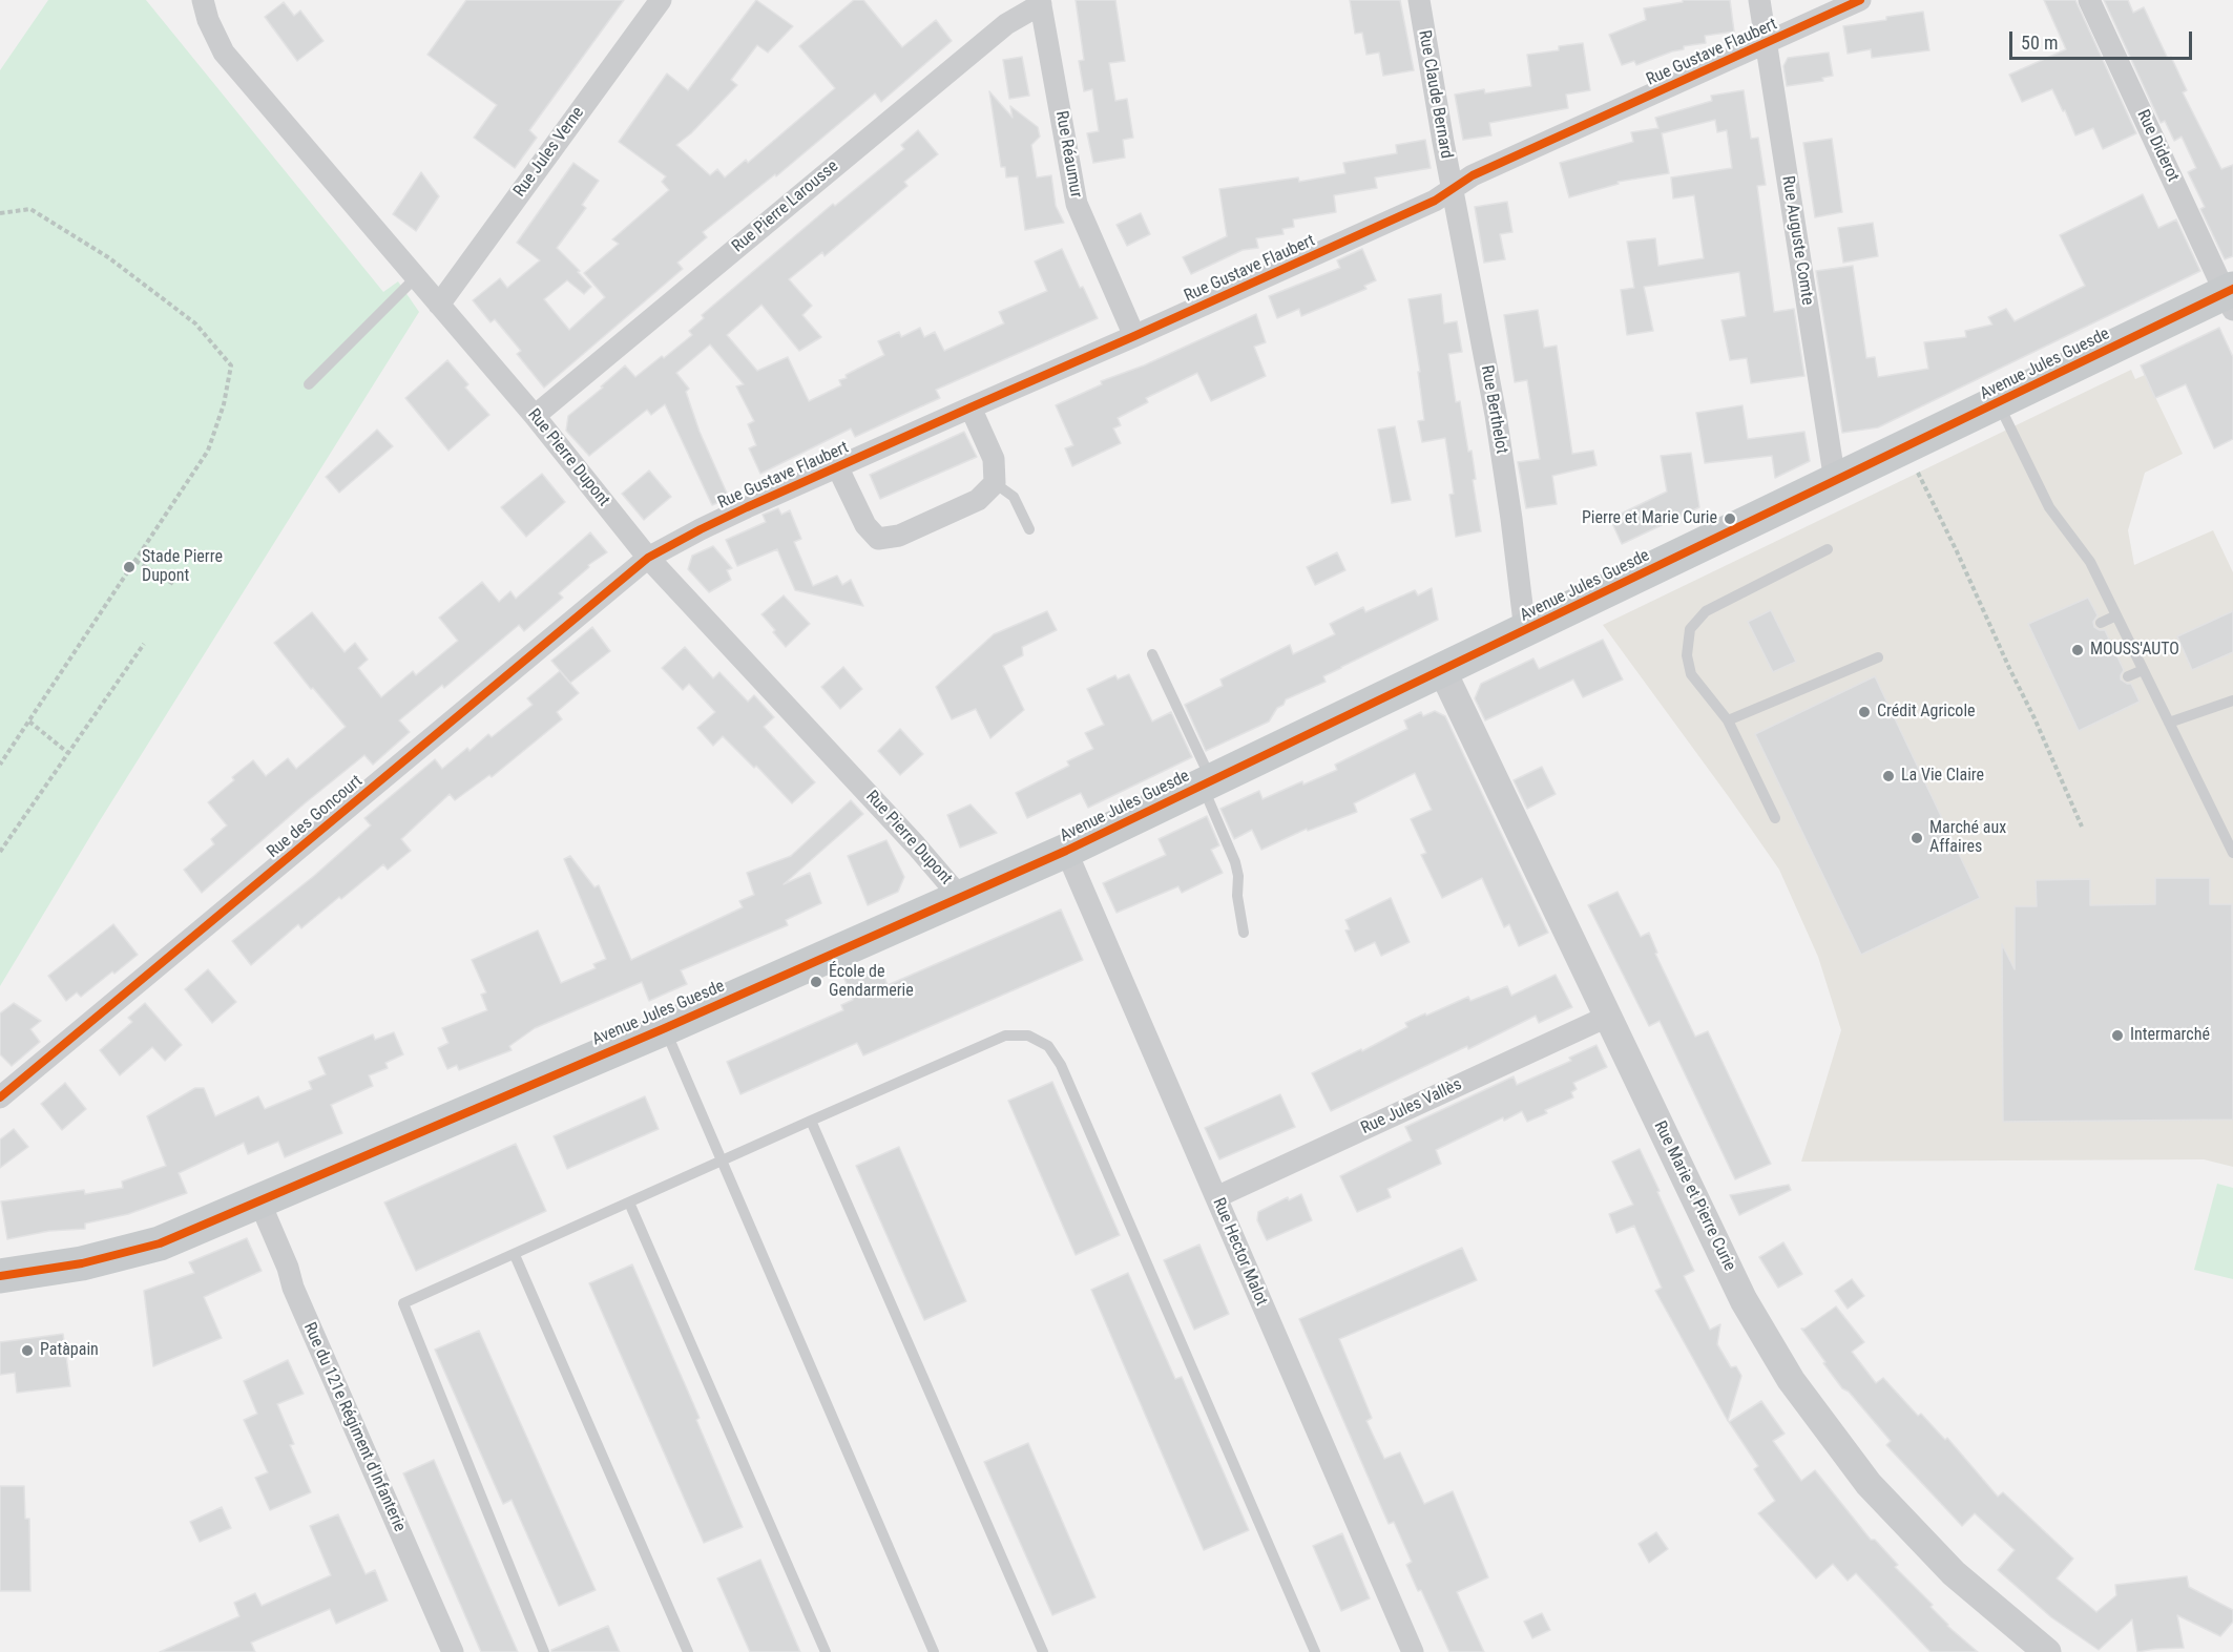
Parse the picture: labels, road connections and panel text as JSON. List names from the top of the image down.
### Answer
{
  "streets": {
    "main road": ["Avenue Jules Guesde"],
    "street": [
      "Rue Gustave Flaubert",
      "Rue Claude Bernard",
      "Rue Diderot",
      "Rue Jules Verne",
      "Rue Réaumur",
      "Rue Pierre Larousse",
      "Rue Auguste Comte",
      "Rue Berthelot",
      "Rue Pierre Dupont",
      "Rue des Goncourt",
      "Rue Jules Vallès",
      "Rue Marie et Pierre Curie",
      "Rue Hector Malot",
      "Rue du 121e Régiment d'Infanterie"
    ]
  },
  "crossings": [
    ["Rue Gustave Flaubert", "Rue Claude Bernard"],
    ["Rue Gustave Flaubert", "Rue Réaumur"],
    ["Rue Gustave Flaubert", "Rue Auguste Comte"],
    ["Rue Gustave Flaubert", "Rue Berthelot"],
    ["Rue Gustave Flaubert", "Rue Pierre Dupont"],
    ["Rue Gustave Flaubert", "Rue des Goncourt"],
    ["Rue Claude Bernard", "Rue Berthelot"],
    ["Rue Diderot", "Avenue Jules Guesde"],
    ["Rue Jules Verne", "Rue Pierre Dupont"],
    ["Rue Réaumur", "Rue Pierre Larousse"],
    ["Rue Pierre Larousse", "Rue Pierre Dupont"],
    ["Rue Auguste Comte", "Avenue Jules Guesde"],
    ["Avenue Jules Guesde", "Rue Berthelot"],
    ["Avenue Jules Guesde", "Rue Pierre Dupont"],
    ["Avenue Jules Guesde", "Rue Marie et Pierre Curie"],
    ["Avenue Jules Guesde", "Rue Hector Malot"],
    ["Avenue Jules Guesde", "Rue du 121e Régiment d'Infanterie"],
    ["Rue Pierre Dupont", "Rue des Goncourt"],
    ["Rue Jules Vallès", "Rue Marie et Pierre Curie"],
    ["Rue Jules Vallès", "Rue Hector Malot"]
  ],
  "places": [
    "Pierre et Marie Curie",
    "Stade Pierre Dupont",
    "MOUSS'AUTO",
    "Crédit Agricole",
    "La Vie Claire",
    "Marché aux Affaires",
    "École de Gendarmerie",
    "Intermarché",
    "Patàpain"
  ],
  "scale_bar": "50 m"
}
